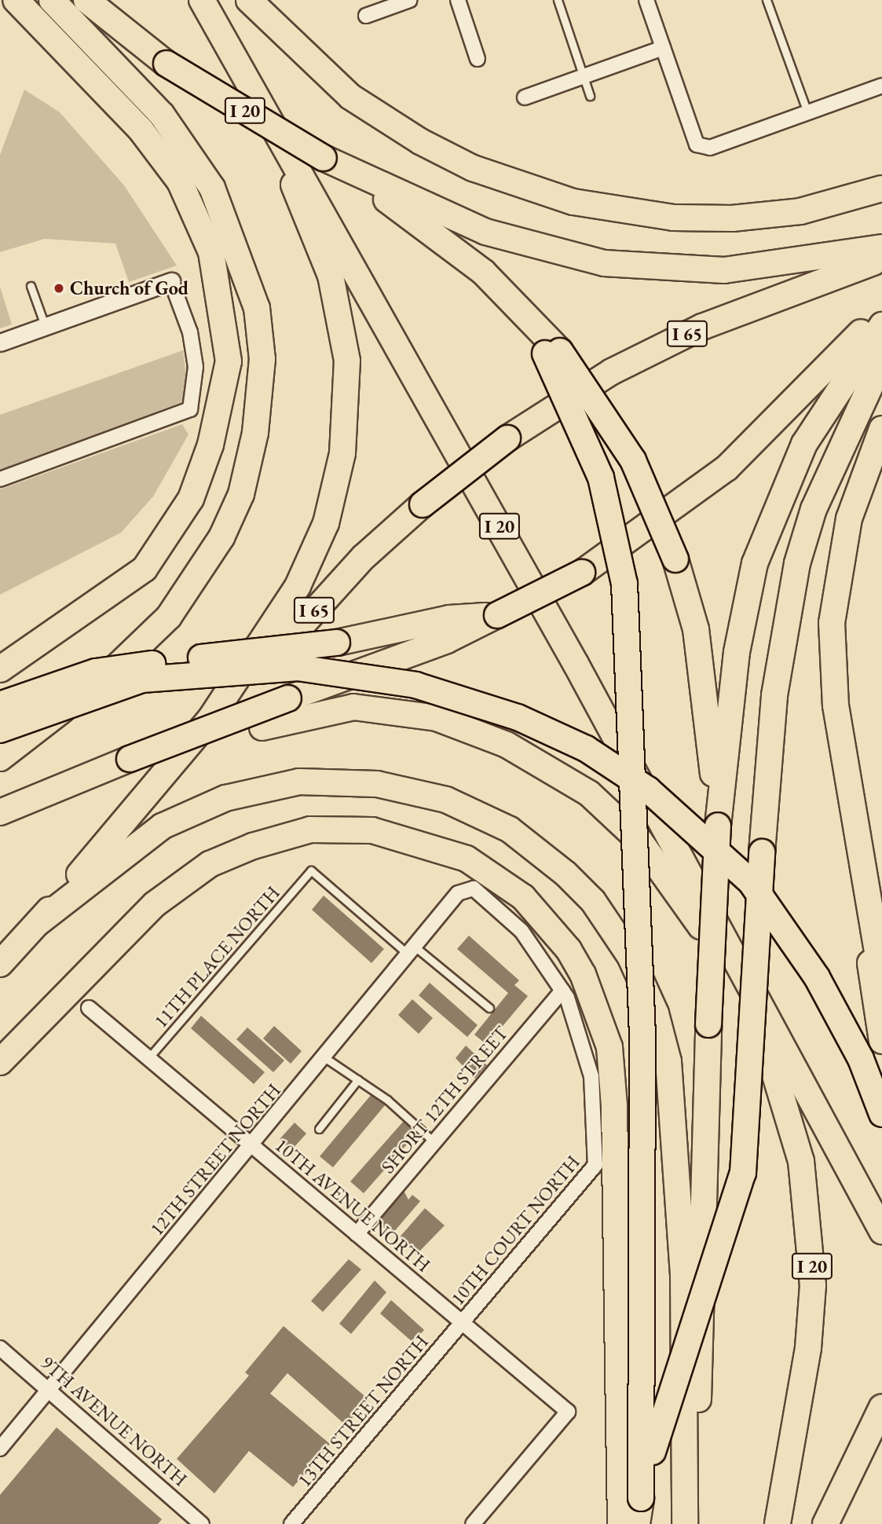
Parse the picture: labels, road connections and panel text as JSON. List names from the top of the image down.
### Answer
{
  "streets": {
    "highway": ["I 20", "I 65"],
    "street": [
      "SHORT 12TH STREET",
      "12TH STREET NORTH",
      "10TH AVENUE NORTH",
      "10TH COURT NORTH",
      "13TH STREET NORTH",
      "9TH AVENUE NORTH"
    ],
    "lane": ["11TH PLACE NORTH"]
  },
  "crossings": [
    ["11TH PLACE NORTH", "12TH STREET NORTH"],
    ["11TH PLACE NORTH", "10TH AVENUE NORTH"],
    ["SHORT 12TH STREET", "10TH AVENUE NORTH"],
    ["SHORT 12TH STREET", "10TH COURT NORTH"],
    ["12TH STREET NORTH", "10TH AVENUE NORTH"],
    ["12TH STREET NORTH", "10TH COURT NORTH"],
    ["12TH STREET NORTH", "9TH AVENUE NORTH"],
    ["10TH AVENUE NORTH", "10TH COURT NORTH"],
    ["10TH AVENUE NORTH", "13TH STREET NORTH"],
    ["10TH COURT NORTH", "13TH STREET NORTH"]
  ],
  "places": ["Church of God"]
}
